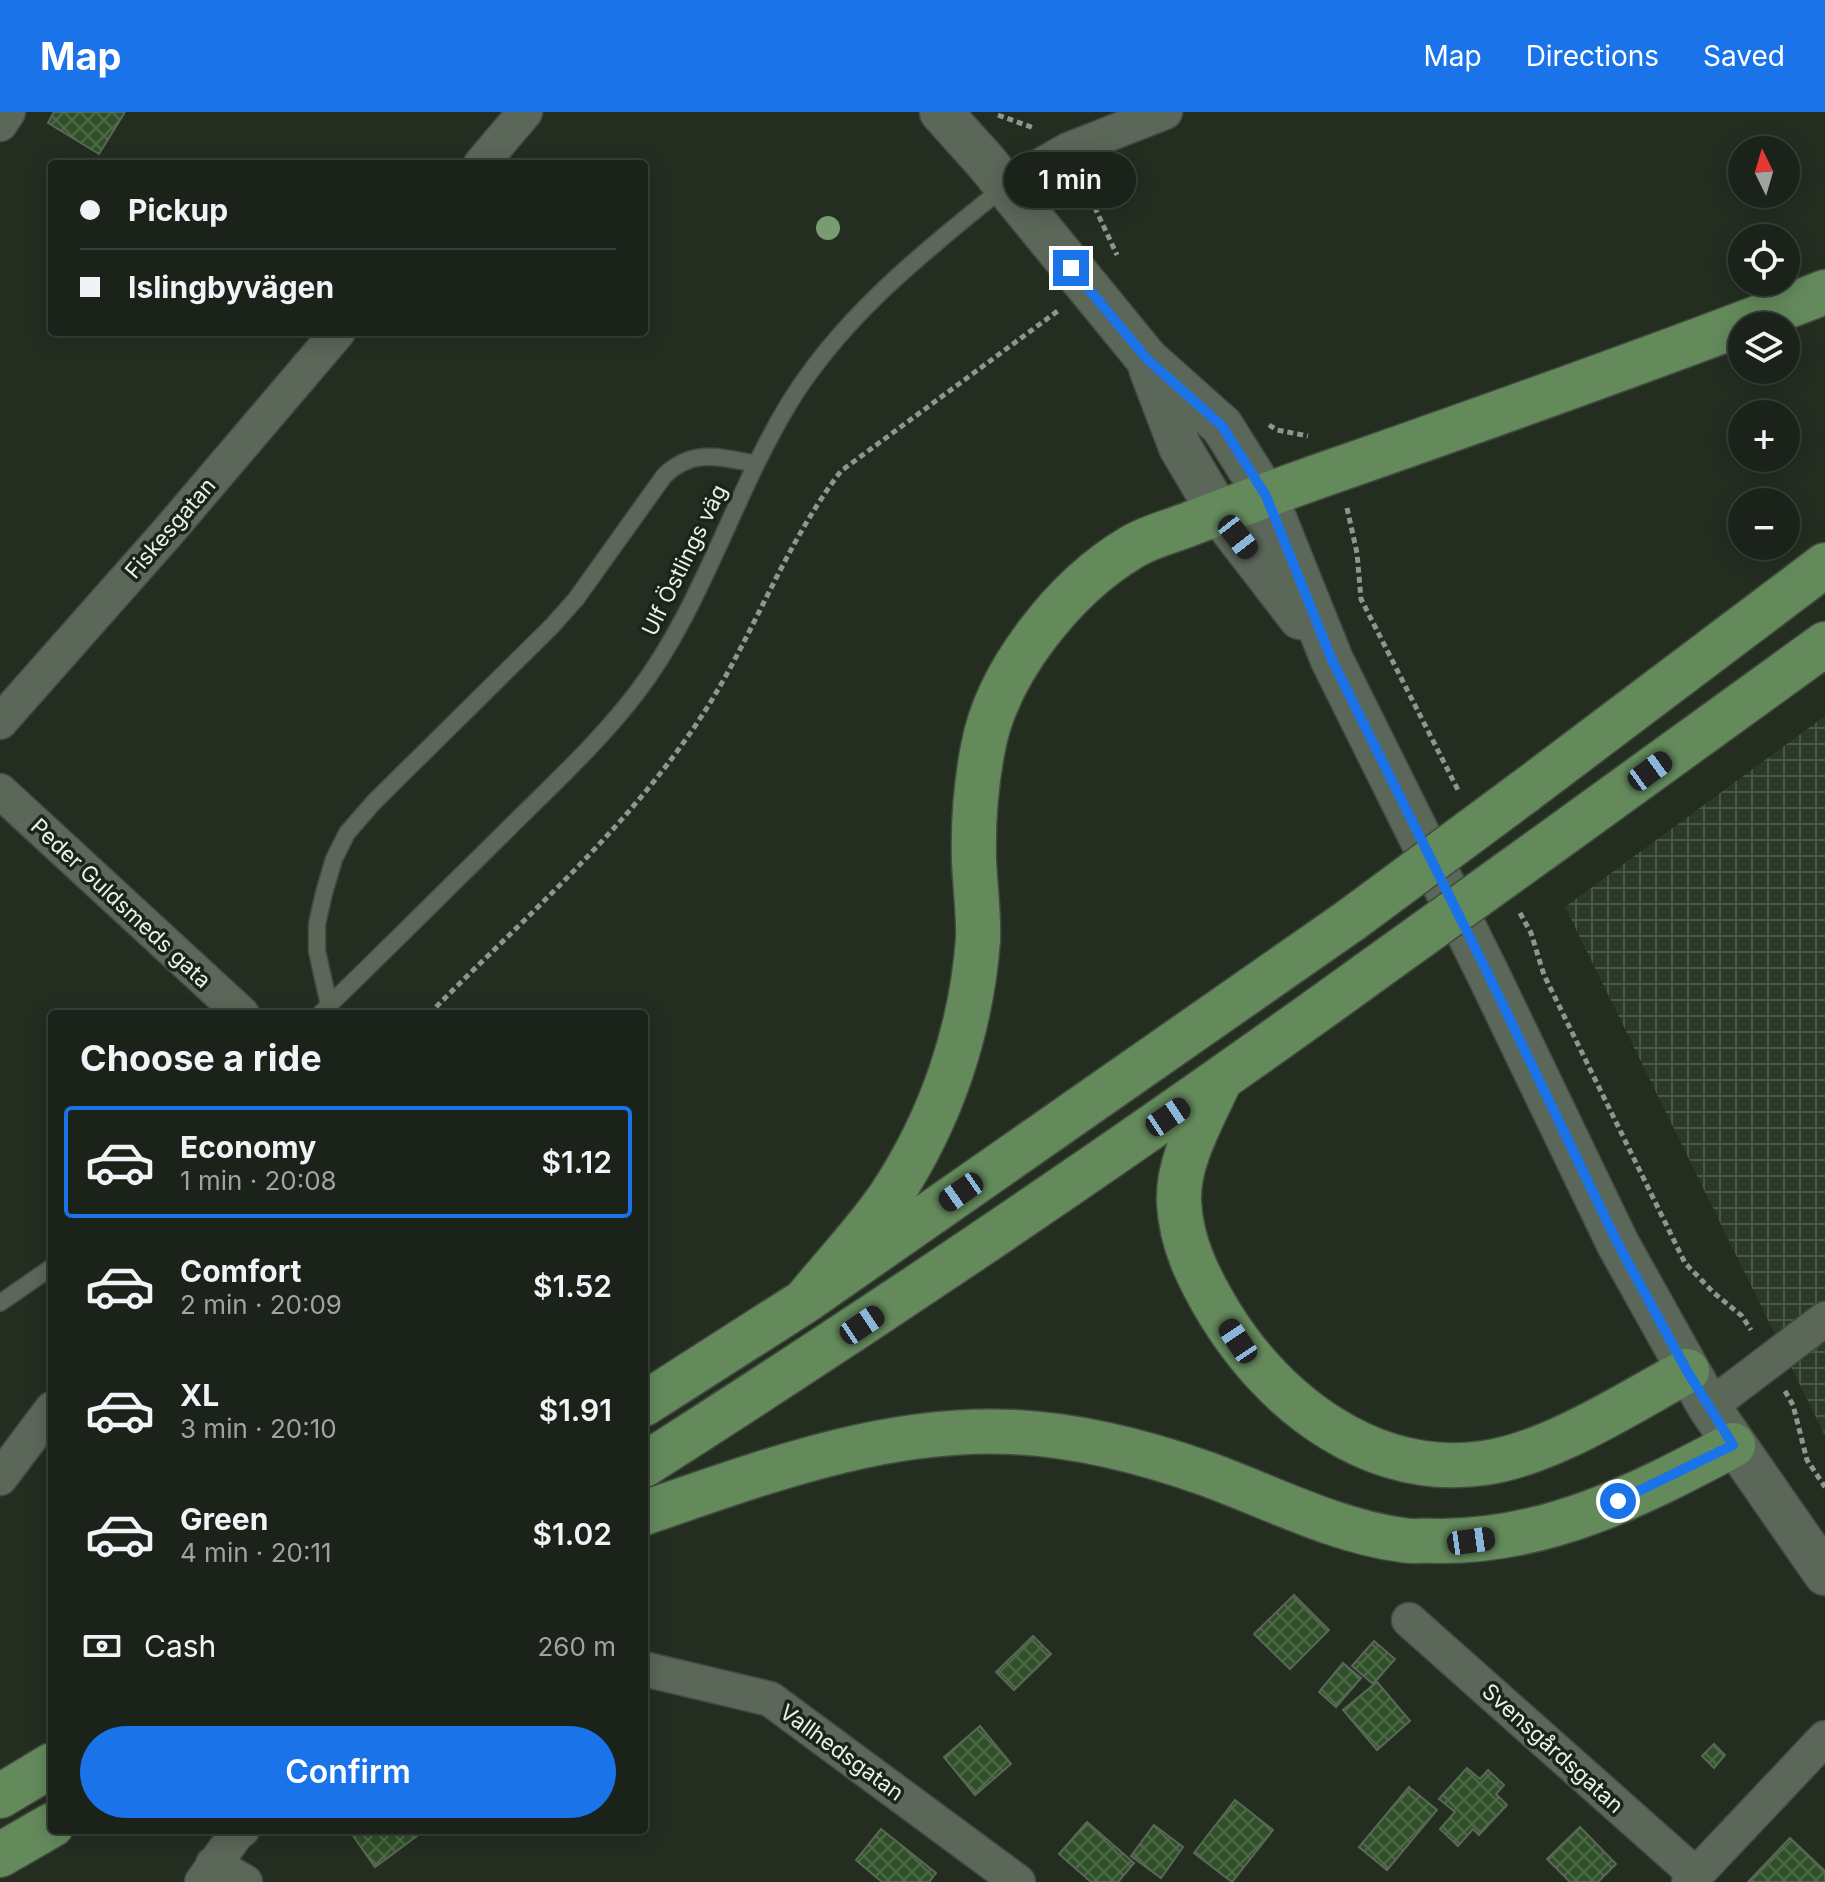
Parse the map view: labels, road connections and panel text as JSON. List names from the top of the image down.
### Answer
{
  "streets": {
    "street": [
      "Fiskesgatan",
      "Peder Guldsmeds gata",
      "Svensgårdsgatan",
      "Vallhedsgatan"
    ],
    "lane": ["Ulf Östlings väg"]
  },
  "north": "top",
  "page": {
    "header": "Map",
    "nav": ["Map", "Directions", "Saved"],
    "map_buttons": ["+", "−"],
    "bubble": "1 min",
    "banner": ["Pickup", "Islingbyvägen"],
    "heading": "Choose a ride",
    "list": [
      {
        "name": "Economy",
        "note": "1 min · 20:08",
        "value": "$1.12"
      },
      {
        "name": "Comfort",
        "note": "2 min · 20:09",
        "value": "$1.52"
      },
      {
        "name": "XL",
        "note": "3 min · 20:10",
        "value": "$1.91"
      },
      {
        "name": "Green",
        "note": "4 min · 20:11",
        "value": "$1.02"
      }
    ],
    "pay": ["Cash", "260 m"],
    "buttons": "Confirm"
  }
}
